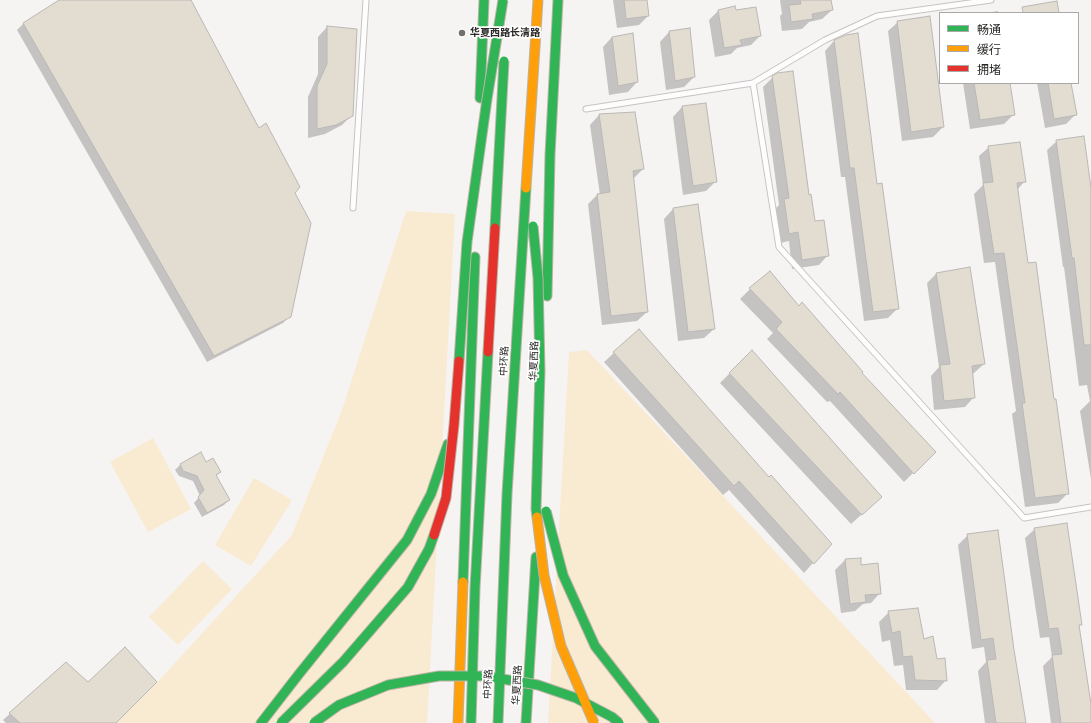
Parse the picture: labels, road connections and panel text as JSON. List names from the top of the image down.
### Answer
{
  "streets": {
    "main road": ["中环路", "华夏西路"]
  },
  "places": ["华夏西路长清路"],
  "legend": ["畅通", "缓行", "拥堵"]
}
